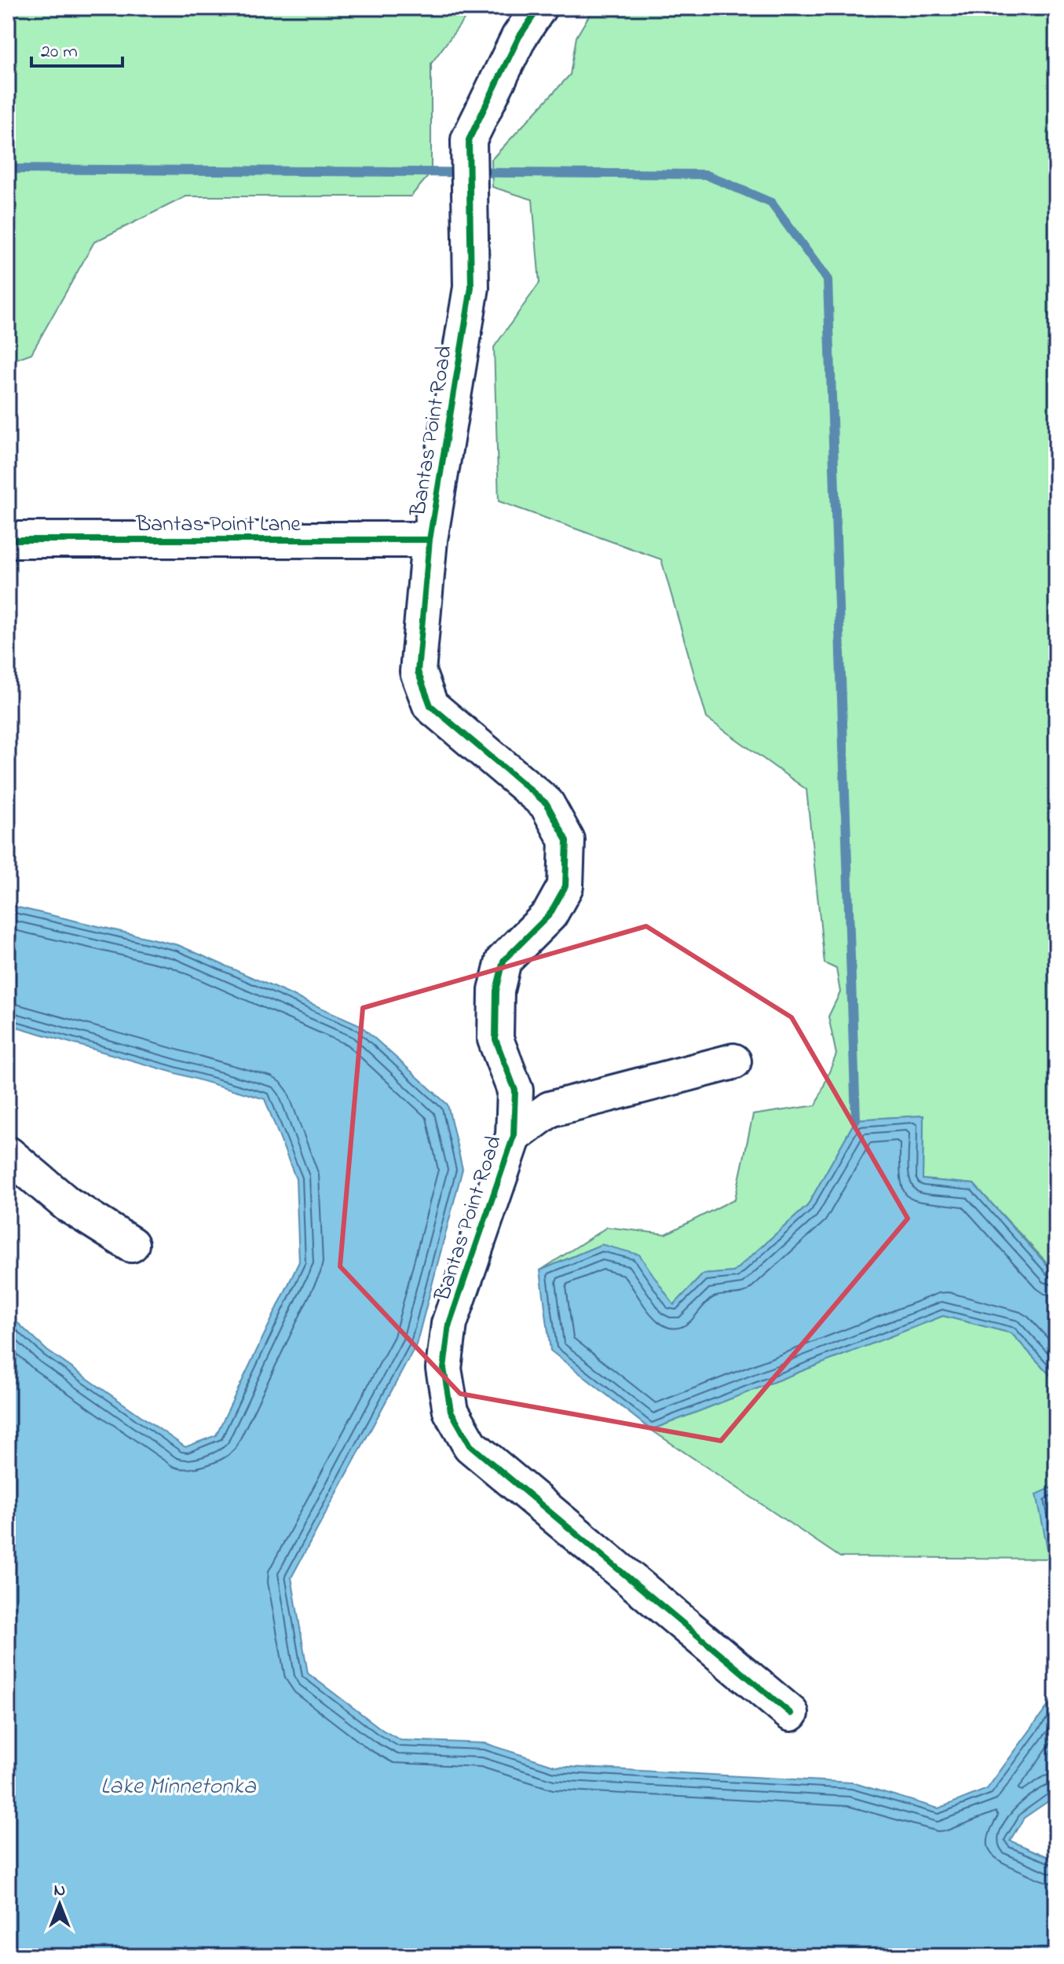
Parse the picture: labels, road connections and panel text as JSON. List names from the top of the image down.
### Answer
{
  "streets": {
    "street": ["Bantas Point Road", "Bantas Point Lane"]
  },
  "crossings": [
    ["Bantas Point Road", "Bantas Point Lane"]
  ],
  "water": ["Lake Minnetonka"],
  "scale_bar": "20 m",
  "north": "top"
}
